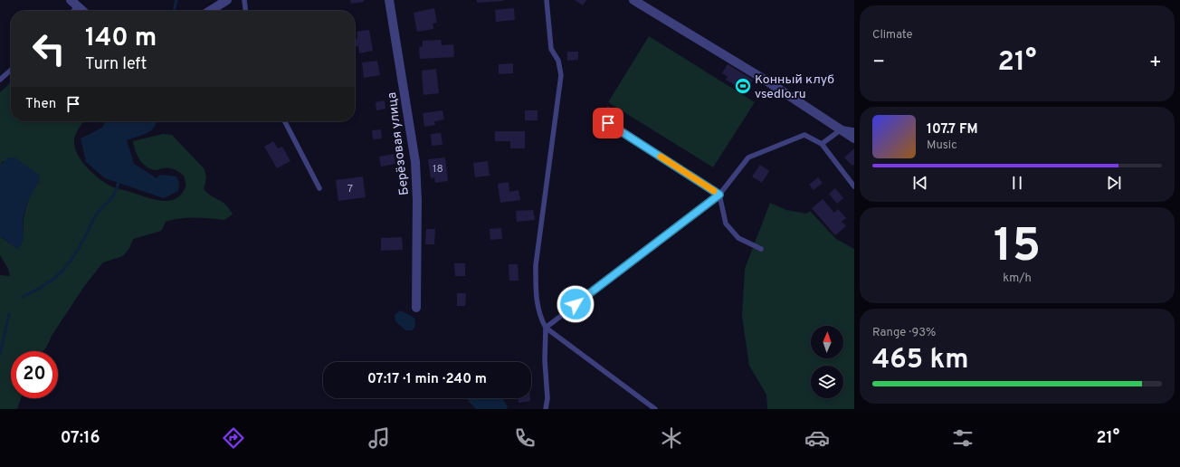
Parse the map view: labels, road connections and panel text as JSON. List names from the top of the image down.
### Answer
{
  "streets": {
    "street": ["Берёзовая улица"]
  },
  "places": {
    "sports": ["Конный клуб vsedlo.ru"]
  },
  "house_numbers": ["18", "7"],
  "north": "top",
  "page": {
    "tile": [
      "Climate",
      ["15", "km/h"],
      ["Range · 93%", "465 km"]
    ],
    "turn": ["140 m", "Turn left"],
    "heat": ["−", "21°", "+"],
    "then": "Then",
    "song": ["107.7 FM", "Music"],
    "limit": "20",
    "trip": "07:17 · 1 min · 240 m",
    "tabs": ["07:16", "21°"]
  }
}
